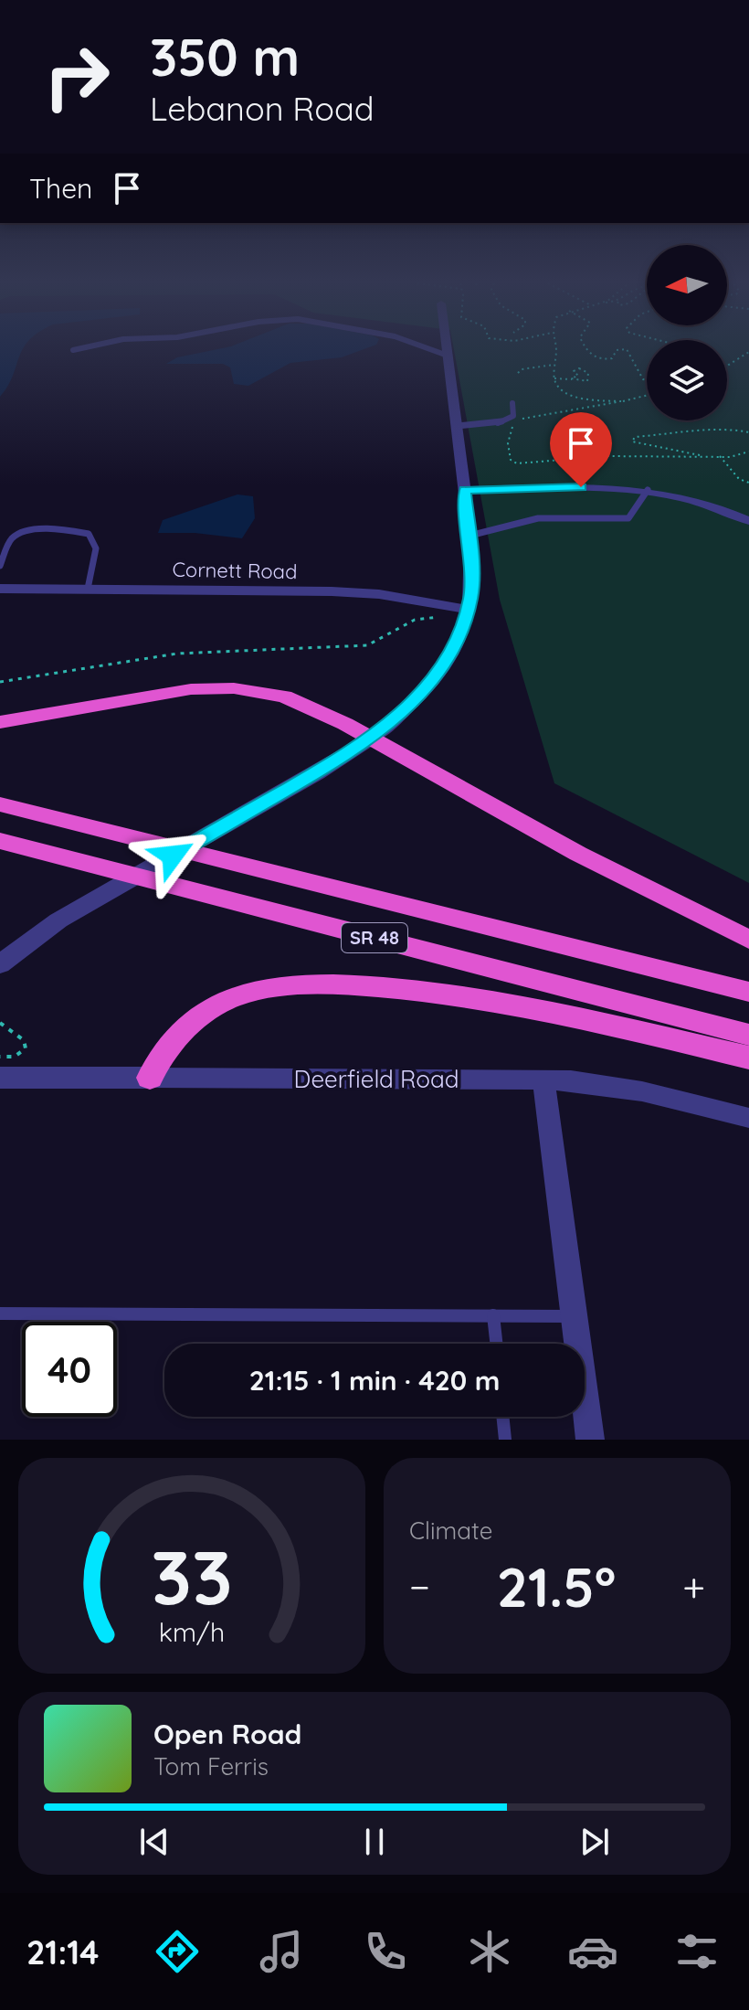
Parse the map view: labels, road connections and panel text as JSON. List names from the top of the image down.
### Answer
{
  "streets": {
    "highway": ["SR 48"],
    "street": ["Cornett Road", "Deerfield Road"]
  },
  "north": "left",
  "page": {
    "turn": ["350 m", "Lebanon Road"],
    "then": "Then",
    "limit": "40",
    "trip": "21:15 · 1 min · 420 m",
    "tile": "Climate",
    "heat": ["−", "21.5°", "+"],
    "song": ["Open Road", "Tom Ferris"],
    "tabs": "21:14",
    "gauge": ["33", "km/h"]
  }
}
